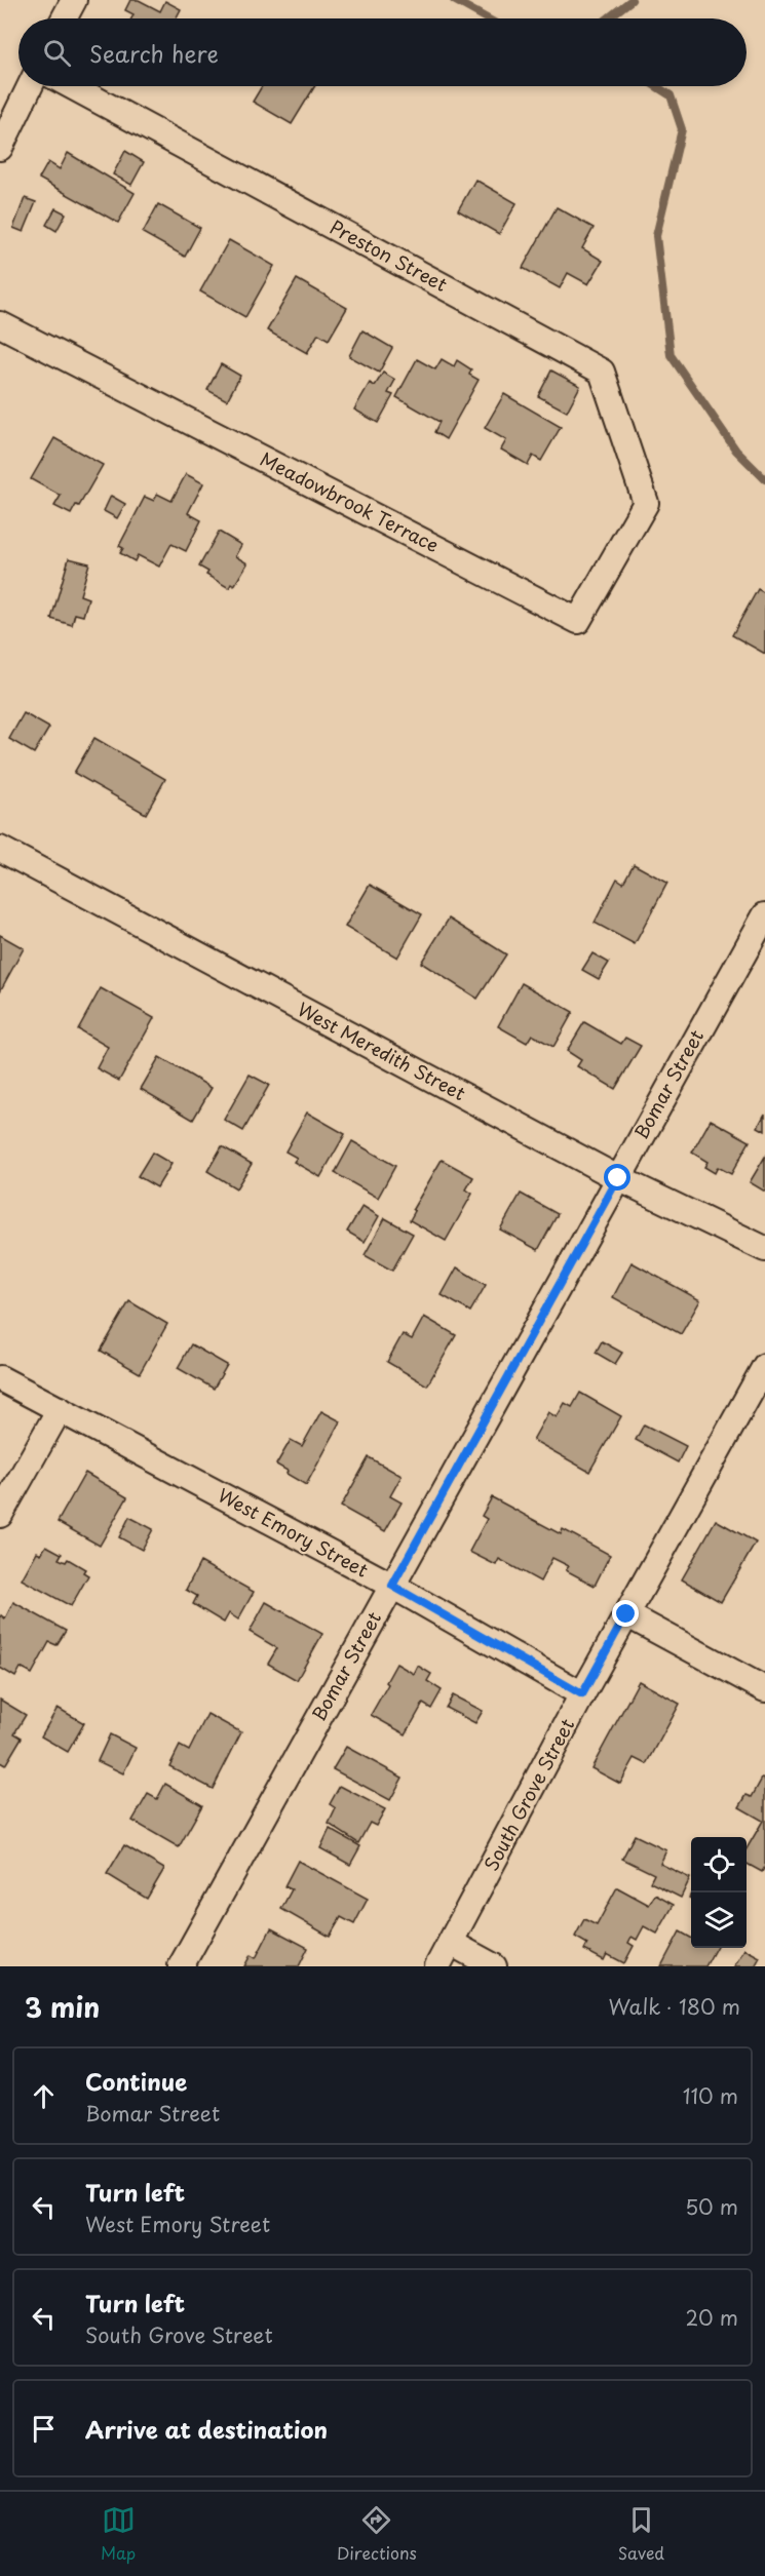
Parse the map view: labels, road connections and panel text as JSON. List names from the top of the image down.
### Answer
{
  "streets": {
    "street": [
      "Preston Street",
      "Meadowbrook Terrace",
      "West Meredith Street",
      "Bomar Street",
      "West Emory Street",
      "South Grove Street"
    ]
  },
  "crossings": [
    ["Preston Street", "Meadowbrook Terrace"],
    ["West Meredith Street", "Bomar Street"],
    ["Bomar Street", "West Emory Street"],
    ["West Emory Street", "South Grove Street"]
  ],
  "page": {
    "search": "Search here",
    "heading": ["3 min", "Walk · 180 m"],
    "list": [
      ["Continue", "Bomar Street", "110 m"],
      ["Turn left", "West Emory Street", "50 m"],
      ["Turn left", "South Grove Street", "20 m"],
      "Arrive at destination"
    ],
    "nav": ["Map", "Directions", "Saved"]
  }
}
